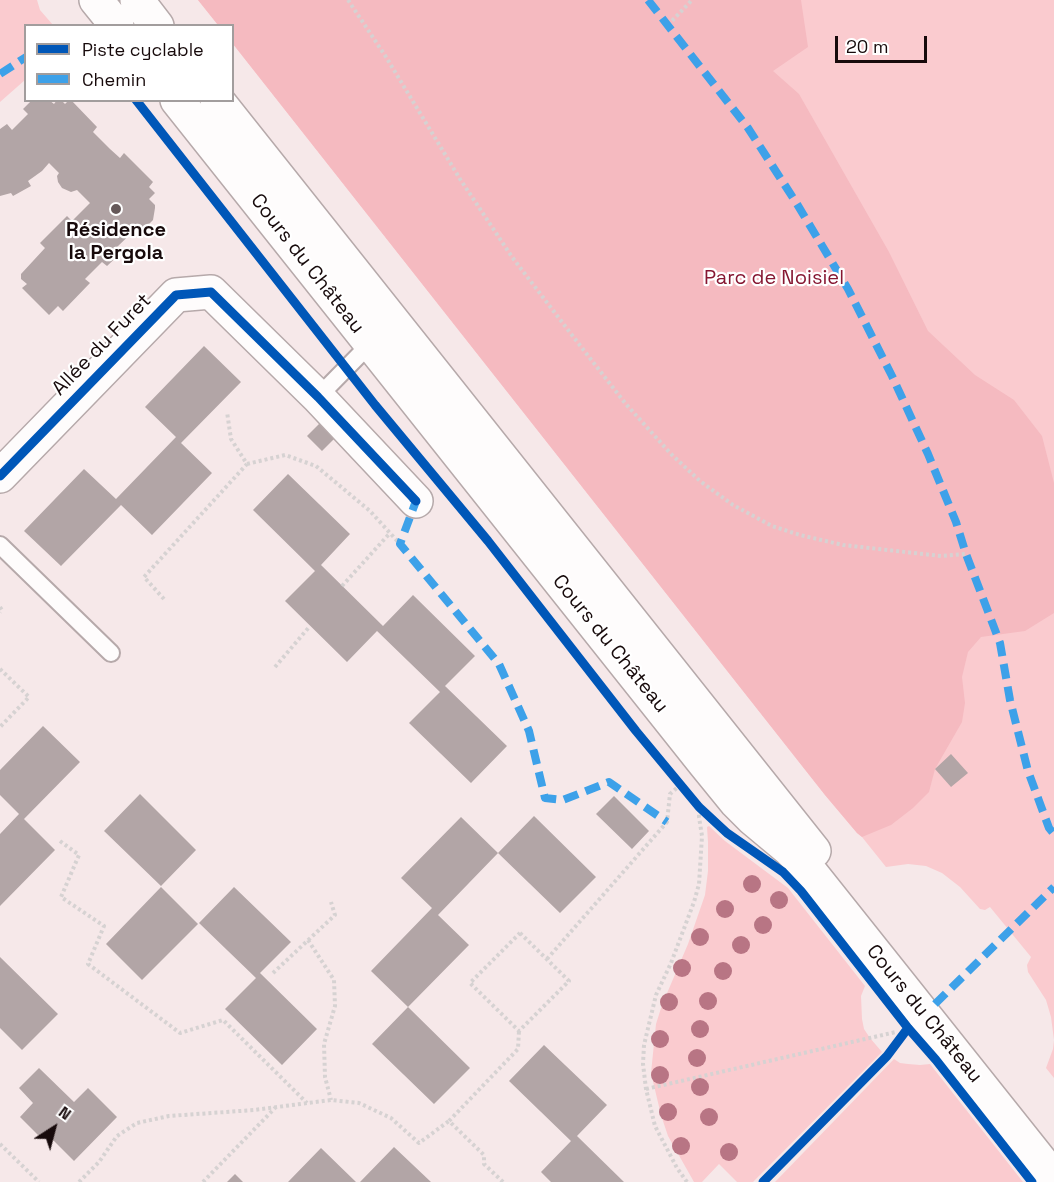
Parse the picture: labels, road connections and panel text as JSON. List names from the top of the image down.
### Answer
{
  "streets": {
    "main road": ["Cours du Château", "Allée du Furet"]
  },
  "parks": ["Parc de Noisiel"],
  "places": ["Résidence la Pergola"],
  "legend": ["Piste cyclable", "Chemin"],
  "scale_bar": "20 m",
  "north": "top right"
}
